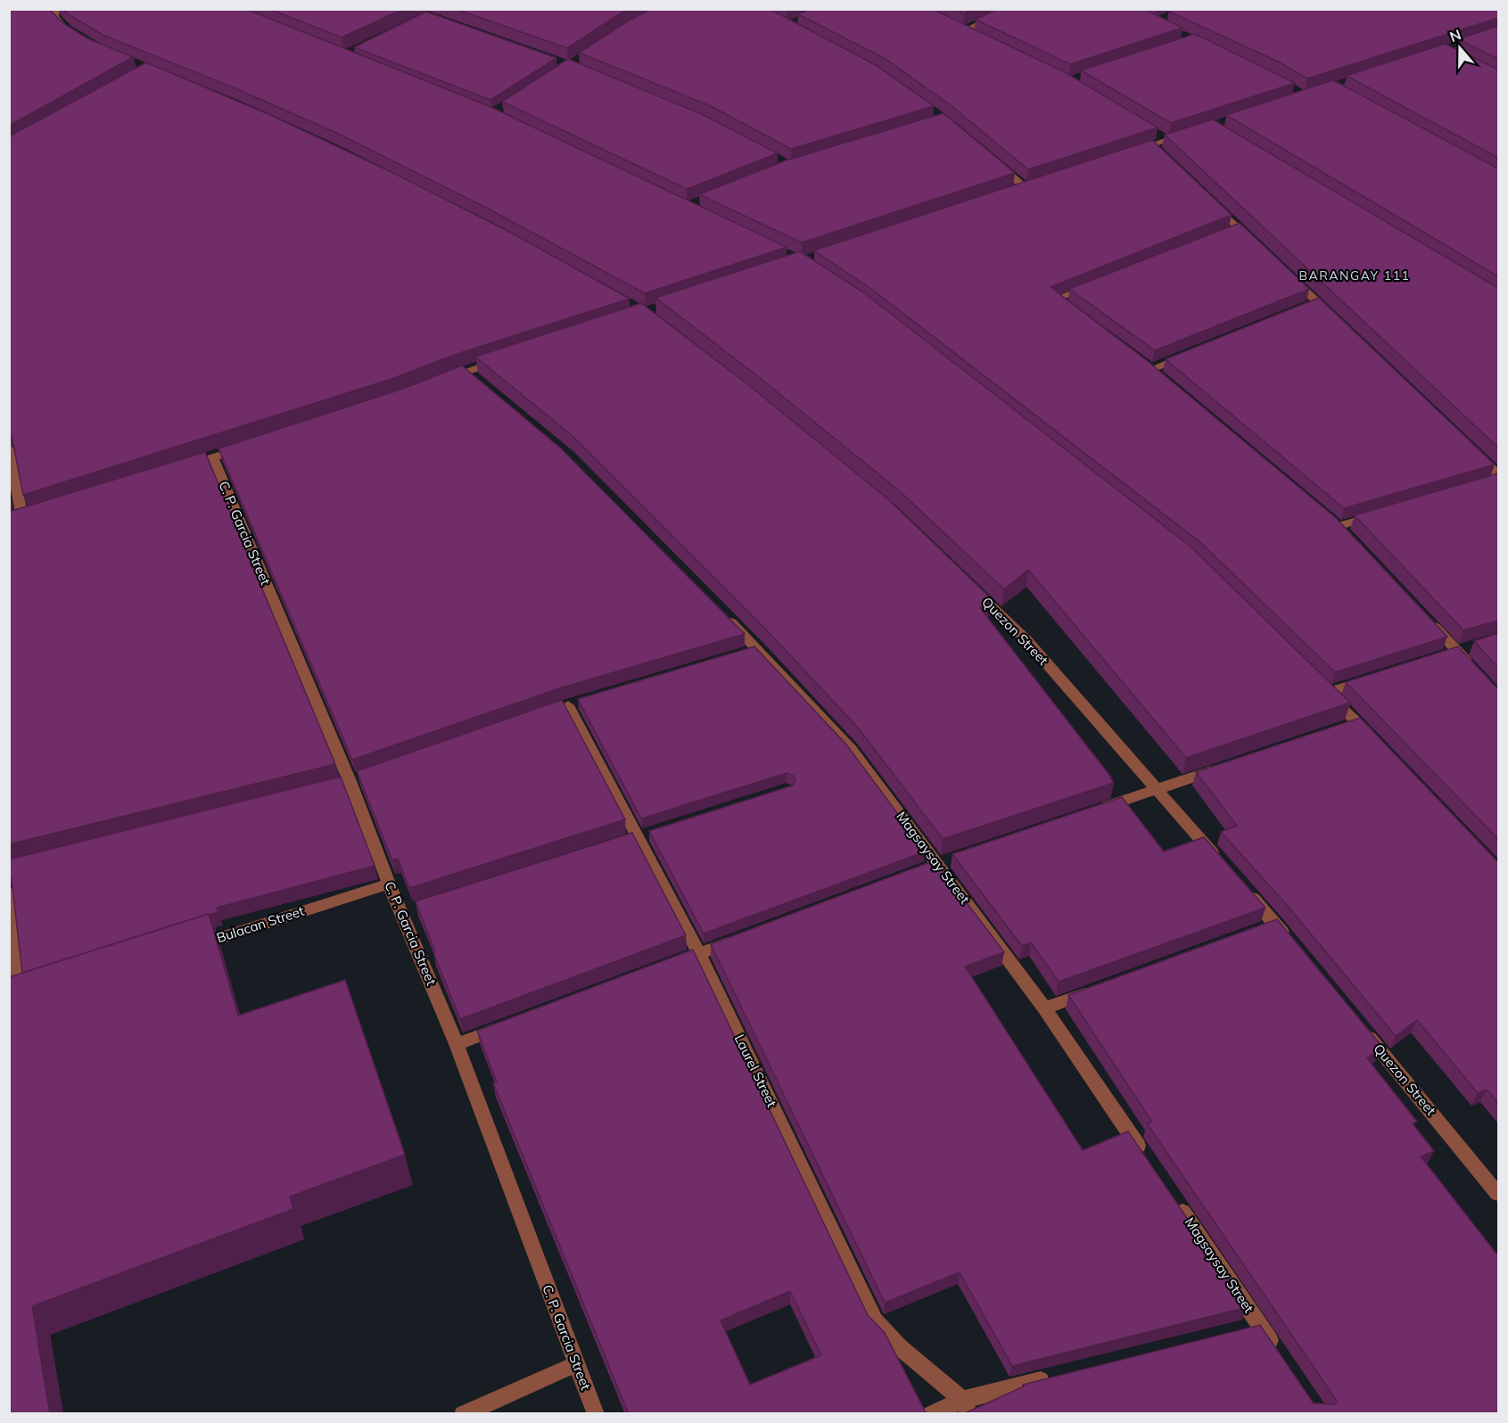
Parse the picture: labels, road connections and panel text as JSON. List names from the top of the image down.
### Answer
{
  "streets": {
    "street": [
      "C. P. Garcia Street",
      "Quezon Street",
      "Magsaysay Street",
      "Bulacan Street",
      "Laurel Street"
    ]
  },
  "crossings": [
    ["C. P. Garcia Street", "Bulacan Street"]
  ],
  "districts": ["BARANGAY 111"],
  "north": "top"
}
